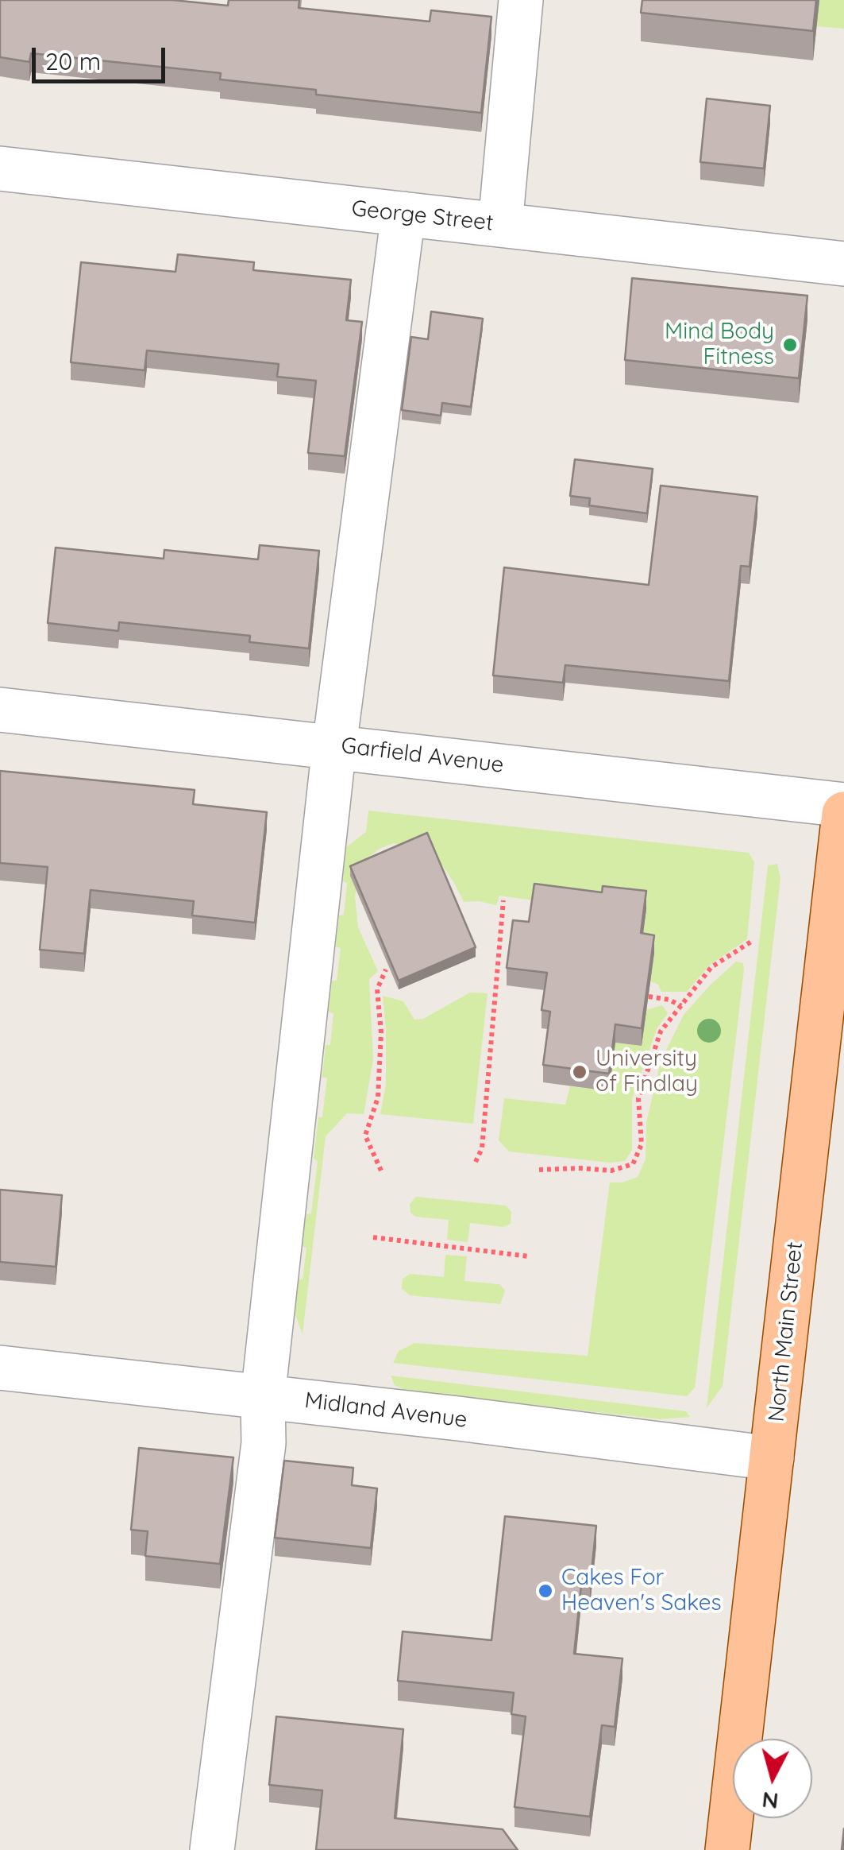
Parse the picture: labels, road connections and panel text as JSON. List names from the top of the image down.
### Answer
{
  "streets": {
    "main road": ["North Main Street"],
    "street": ["George Street", "Garfield Avenue", "Midland Avenue"]
  },
  "crossings": [
    ["North Main Street", "Midland Avenue"]
  ],
  "places": ["Mind Body Fitness", "University of Findlay", "Cakes For Heaven's Sakes"],
  "scale_bar": "20 m",
  "north": "bottom"
}
